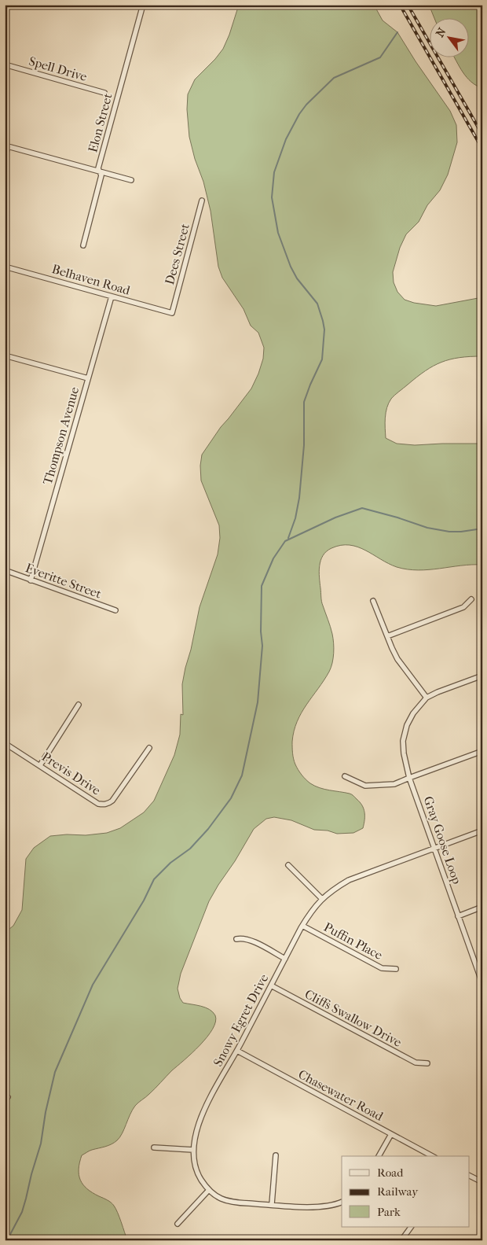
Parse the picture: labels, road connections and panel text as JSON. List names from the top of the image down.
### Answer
{
  "streets": {
    "street": [
      "Spell Drive",
      "Elon Street",
      "Dees Street",
      "Belhaven Road",
      "Thompson Avenue",
      "Everitte Street",
      "Previs Drive",
      "Gray Goose Loop",
      "Puffin Place",
      "Cliffs Swallow Drive",
      "Snowy Egret Drive",
      "Chasewater Road"
    ]
  },
  "crossings": [
    ["Dees Street", "Belhaven Road"],
    ["Belhaven Road", "Thompson Avenue"],
    ["Thompson Avenue", "Everitte Street"],
    ["Gray Goose Loop", "Snowy Egret Drive"],
    ["Puffin Place", "Snowy Egret Drive"],
    ["Cliffs Swallow Drive", "Snowy Egret Drive"],
    ["Snowy Egret Drive", "Chasewater Road"]
  ],
  "legend": ["Road", "Railway", "Park"],
  "north": "top left"
}
